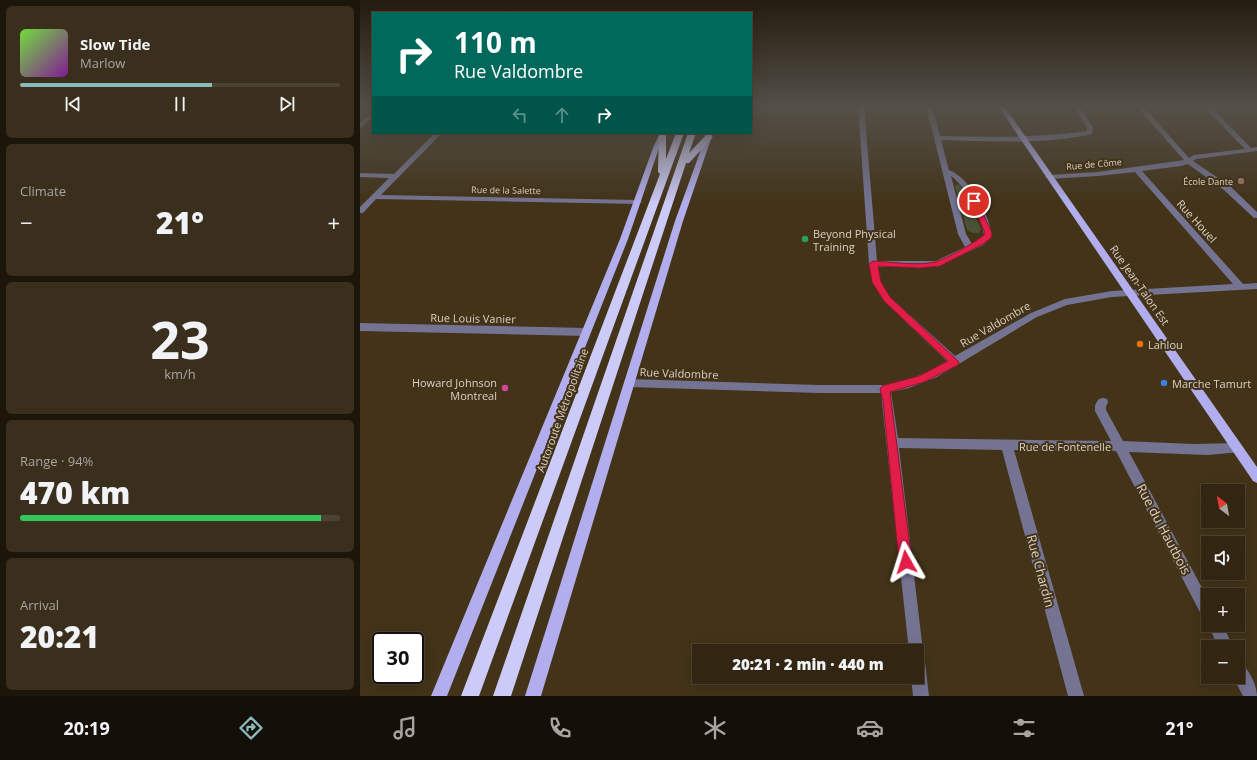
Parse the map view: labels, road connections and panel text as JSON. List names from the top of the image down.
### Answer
{
  "streets": {
    "highway": ["Autoroute Métropolitaine"],
    "main road": ["Rue Jean-Talon Est"],
    "street": [
      "Rue de Côme",
      "Rue de la Salette",
      "Rue Houel",
      "Rue Louis Vanier",
      "Rue Valdombre",
      "Rue de Fontenelle",
      "Rue du Hautbois",
      "Rue Chardin"
    ]
  },
  "crossings": [
    ["Rue de Côme", "Rue Houel"],
    ["Rue de Côme", "Rue Jean-Talon Est"],
    ["Rue Houel", "Rue Valdombre"],
    ["Rue Jean-Talon Est", "Rue Valdombre"],
    ["Rue Jean-Talon Est", "Rue de Fontenelle"],
    ["Rue de Fontenelle", "Rue du Hautbois"],
    ["Rue de Fontenelle", "Rue Chardin"]
  ],
  "places": [
    "École Dante",
    "Beyond Physical Training",
    "Lahlou",
    "Marche Tamurt",
    "Howard Johnson Montreal"
  ],
  "north": "top left",
  "page": {
    "turn": ["110 m", "Rue Valdombre"],
    "song": ["Slow Tide", "Marlow"],
    "tile": [
      "Climate",
      ["23", "km/h"],
      ["Range · 94%", "470 km"],
      ["Arrival", "20:21"]
    ],
    "heat": ["−", "21°", "+"],
    "map_buttons": ["+", "−"],
    "limit": "30",
    "trip": "20:21 · 2 min · 440 m",
    "tabs": ["20:19", "21°"]
  }
}
